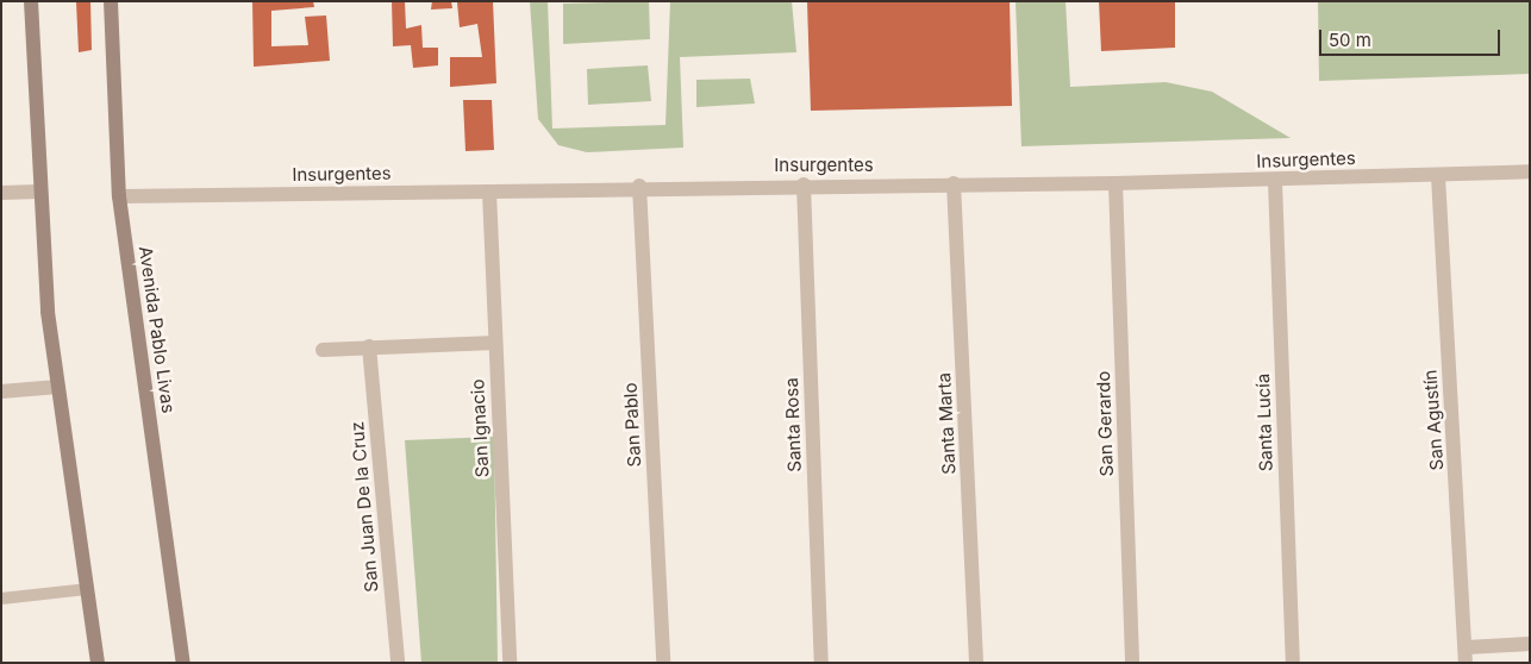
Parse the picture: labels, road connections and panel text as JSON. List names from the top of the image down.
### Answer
{
  "streets": {
    "main road": ["Avenida Pablo Livas"],
    "street": [
      "Insurgentes",
      "San Agustín",
      "Santa Lucía",
      "Santa Marta",
      "San Gerardo",
      "San Pablo",
      "Santa Rosa",
      "San Ignacio",
      "San Juan De la Cruz"
    ]
  },
  "crossings": [
    ["Insurgentes", "Avenida Pablo Livas"],
    ["Insurgentes", "San Agustín"],
    ["Insurgentes", "Santa Lucía"],
    ["Insurgentes", "Santa Marta"],
    ["Insurgentes", "San Gerardo"],
    ["Insurgentes", "San Pablo"],
    ["Insurgentes", "Santa Rosa"],
    ["Insurgentes", "San Ignacio"]
  ],
  "scale_bar": "50 m"
}
